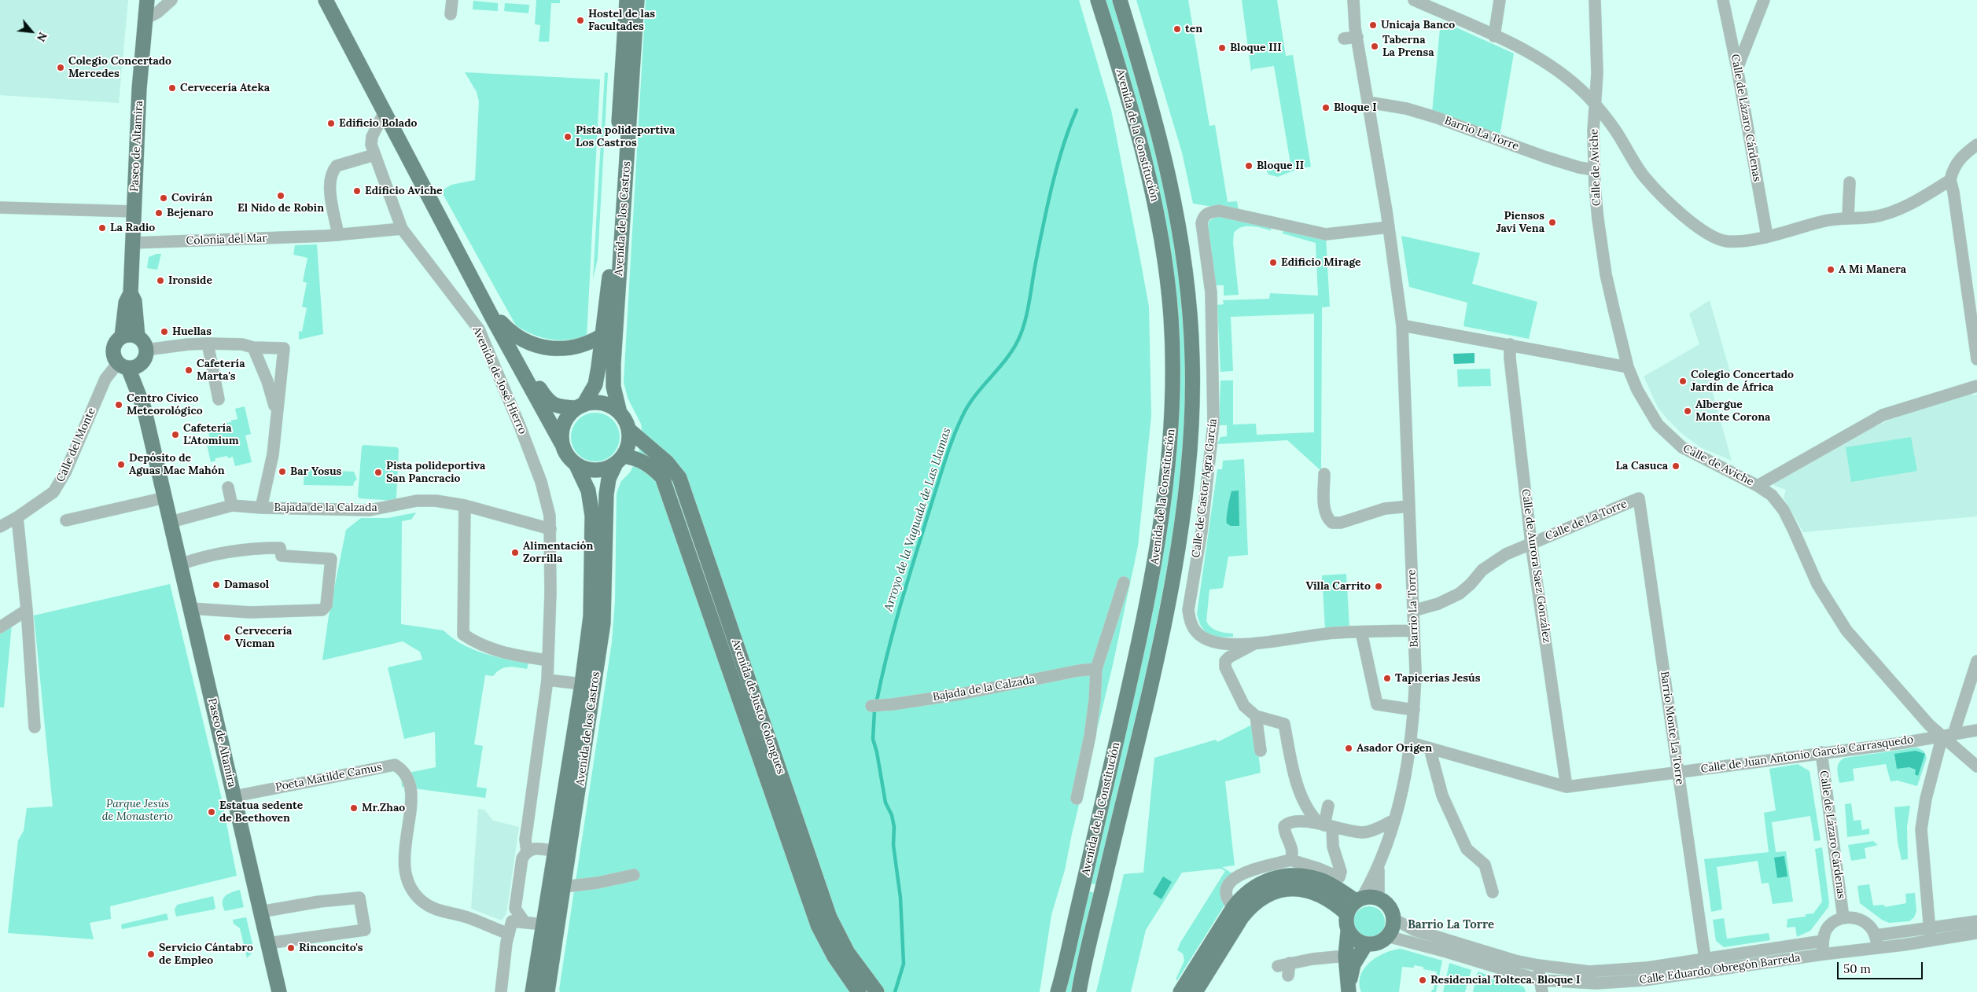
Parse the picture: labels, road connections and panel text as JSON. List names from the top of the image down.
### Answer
{
  "streets": {
    "main road": [
      "Barrio La Torre",
      "Avenida de la Constitución",
      "Paseo de Altamira",
      "Avenida de los Castros",
      "Avenida de José Hierro",
      "Avenida de Justo Colongues"
    ],
    "street": [
      "Calle de Lázaro Cárdenas",
      "Calle de Aviche",
      "Colonia del Mar",
      "Calle del Monte",
      "Calle de Castor Agra García",
      "Bajada de la Calzada",
      "Calle de La Torre",
      "Calle de Aurora Saez González",
      "Barrio Monte La Torre",
      "Calle de Juan Antonio García Carrasquedo",
      "Poeta Matilde Camus",
      "Calle Eduardo Obregón Barreda"
    ]
  },
  "crossings": [
    ["Calle de Lázaro Cárdenas", "Calle de Aviche"],
    ["Calle de Lázaro Cárdenas", "Calle de Juan Antonio García Carrasquedo"],
    ["Barrio La Torre", "Calle de Aviche"],
    ["Barrio La Torre", "Calle de Castor Agra García"],
    ["Barrio La Torre", "Calle de La Torre"],
    ["Barrio La Torre", "Calle Eduardo Obregón Barreda"],
    ["Paseo de Altamira", "Colonia del Mar"],
    ["Paseo de Altamira", "Calle del Monte"],
    ["Paseo de Altamira", "Bajada de la Calzada"],
    ["Paseo de Altamira", "Poeta Matilde Camus"],
    ["Calle de Aviche", "Calle de Juan Antonio García Carrasquedo"],
    ["Avenida de los Castros", "Avenida de José Hierro"],
    ["Avenida de los Castros", "Avenida de Justo Colongues"],
    ["Avenida de José Hierro", "Bajada de la Calzada"],
    ["Avenida de José Hierro", "Avenida de Justo Colongues"],
    ["Calle del Monte", "Bajada de la Calzada"],
    ["Calle de La Torre", "Calle de Aurora Saez González"],
    ["Calle de La Torre", "Barrio Monte La Torre"],
    ["Calle de Aurora Saez González", "Calle de Juan Antonio García Carrasquedo"],
    ["Barrio Monte La Torre", "Calle de Juan Antonio García Carrasquedo"],
    ["Barrio Monte La Torre", "Calle Eduardo Obregón Barreda"]
  ],
  "districts": ["Barrio La Torre"],
  "water": ["Arroyo de la Vaguada de Las Llamas"],
  "parks": ["Parque Jesús de Monasterio"],
  "places": [
    "Hostel de las Facultades",
    "Unicaja Banco",
    "ten",
    "Taberna La Prensa",
    "Bloque III",
    "Colegio Concertado Mercedes",
    "Cervecería Ateka",
    "Bloque I",
    "Edificio Bolado",
    "Pista polideportiva Los Castros",
    "Bloque II",
    "Edificio Aviche",
    "El Nido de Robin",
    "Covirán",
    "Bejenaro",
    "Piensos Javi Vena",
    "La Radio",
    "Edificio Mirage",
    "A Mi Manera",
    "Ironside",
    "Huellas",
    "Cafetería Marta's",
    "Colegio Concertado Jardín de África",
    "Centro Cívico Meteorológico",
    "Albergue Monte Corona",
    "Cafetería L'Atomium",
    "Depósito de Aguas Mac Mahón",
    "La Casuca",
    "Bar Yosus",
    "Pista polideportiva San Pancracio",
    "Alimentación Zorrilla",
    "Damasol",
    "Villa Carrito",
    "Cervecería Vicman",
    "Tapicerias Jesús",
    "Asador Origen",
    "Mr.Zhao",
    "Estatua sedente de Beethoven",
    "Rinconcito's",
    "Servicio Cántabro de Empleo",
    "Residencial Tolteca. Bloque I"
  ],
  "scale_bar": "50 m",
  "north": "bottom right"
}
